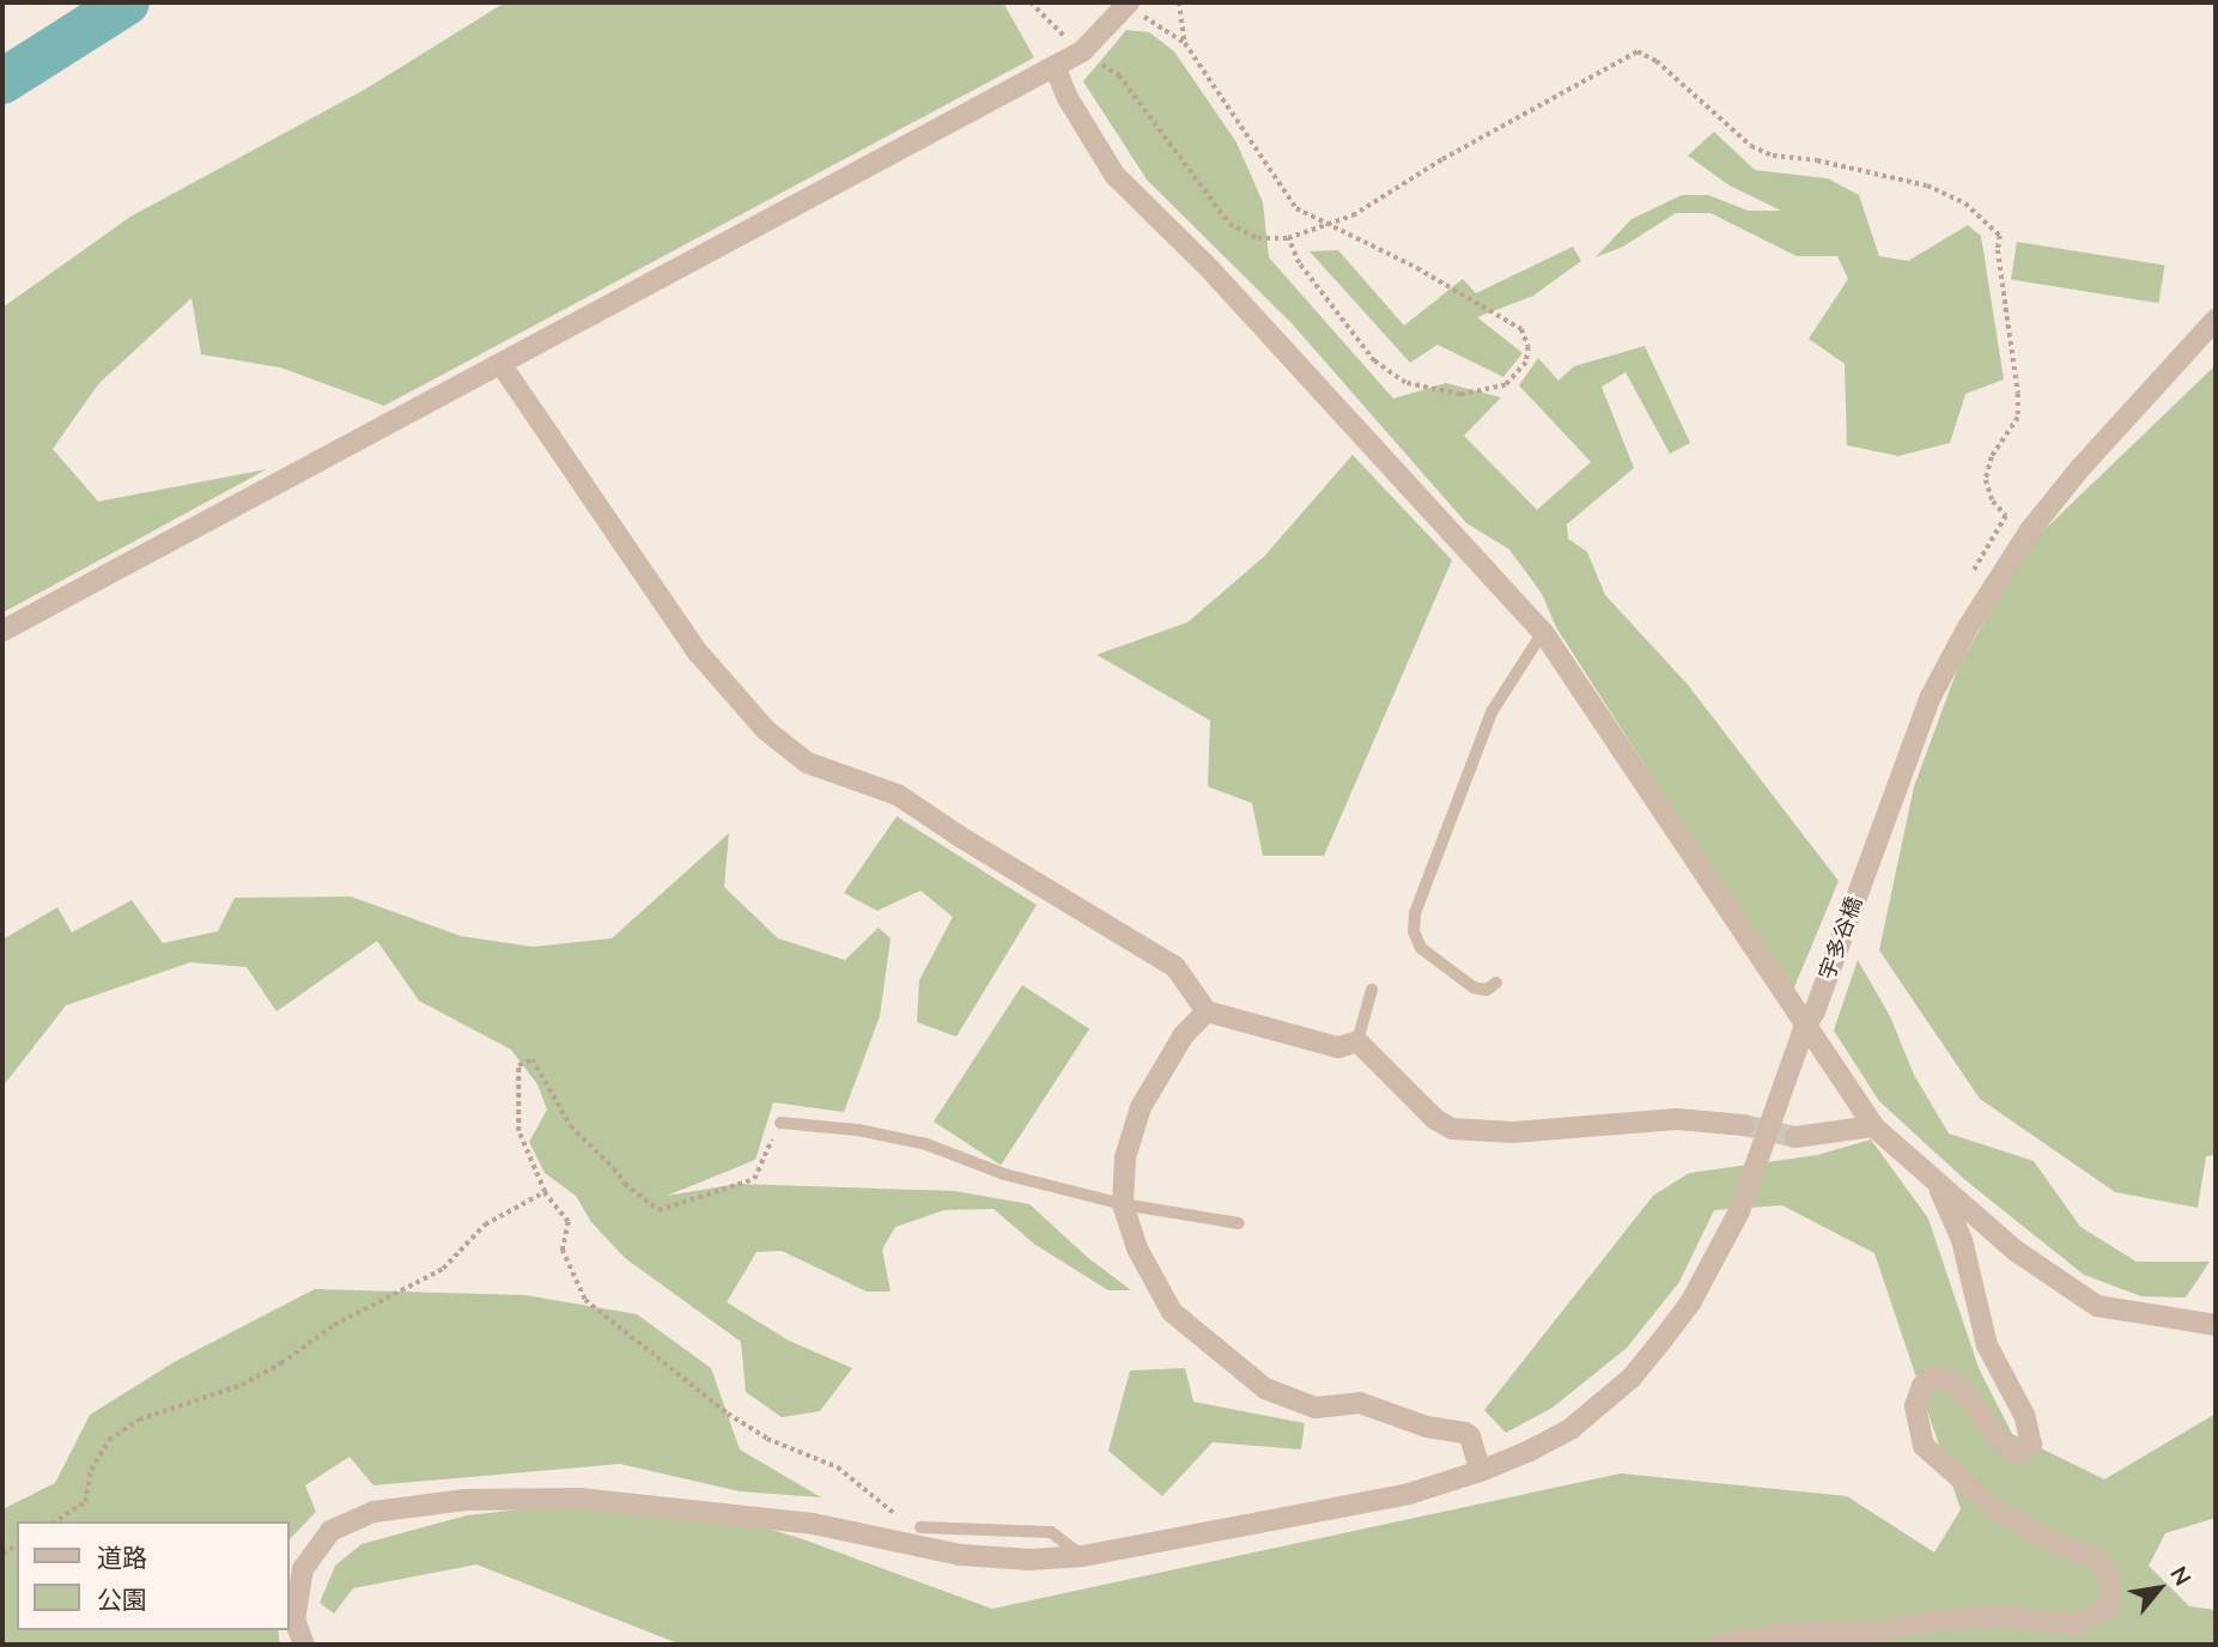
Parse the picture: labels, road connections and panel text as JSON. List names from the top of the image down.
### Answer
{
  "streets": {
    "street": ["宇多谷橋"]
  },
  "legend": ["道路", "公園"],
  "north": "top right"
}
